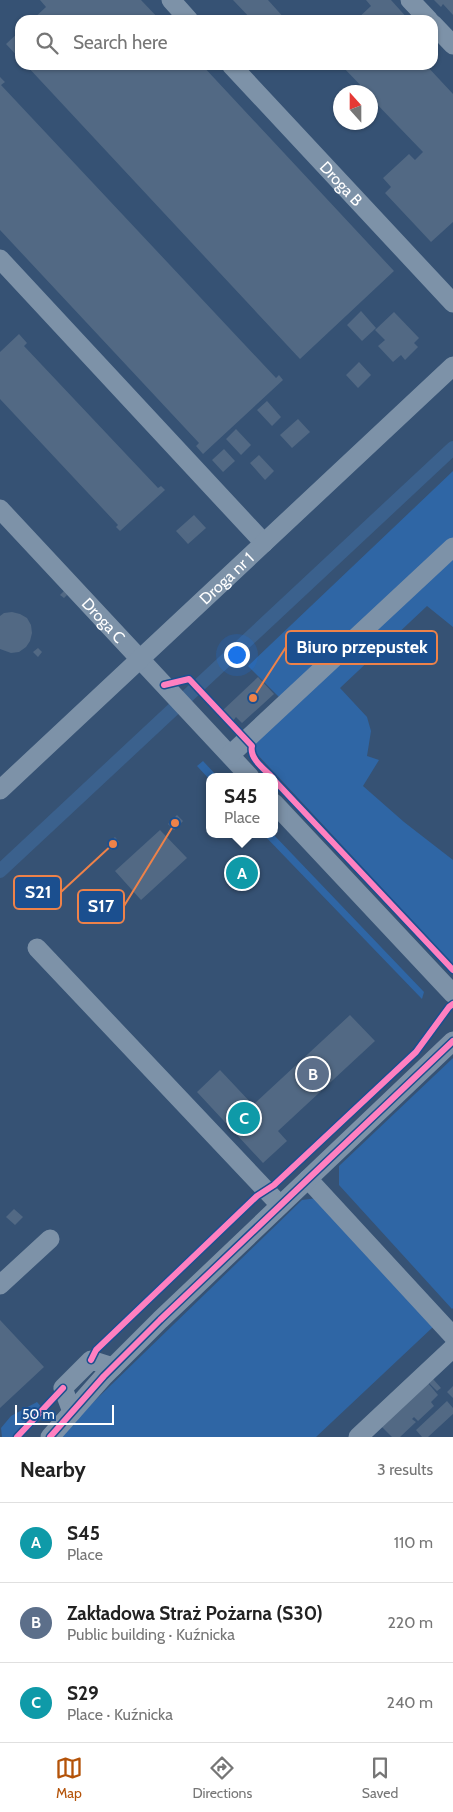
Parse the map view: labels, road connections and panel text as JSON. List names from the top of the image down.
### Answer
{
  "streets": {
    "street": ["Droga B", "Droga nr 1", "Droga C"]
  },
  "crossings": [
    ["Droga nr 1", "Droga C"]
  ],
  "places": ["Biuro przepustek", "S17", "S21"],
  "scale_bar": "50 m",
  "north": "top",
  "page": {
    "search": "Search here",
    "popup": ["S45", "Place"],
    "pins": ["A", "B", "C"],
    "scale": "50 m",
    "heading": ["Nearby", "3 results"],
    "list": [
      {
        "mark": "A",
        "name": "S45",
        "note": "Place",
        "value": "110 m"
      },
      {
        "mark": "B",
        "name": "Zakładowa Straż Pożarna (S30)",
        "note": "Public building · Kuźnicka",
        "value": "220 m"
      },
      {
        "mark": "C",
        "name": "S29",
        "note": "Place · Kuźnicka",
        "value": "240 m"
      }
    ],
    "nav": ["Map", "Directions", "Saved"]
  }
}
